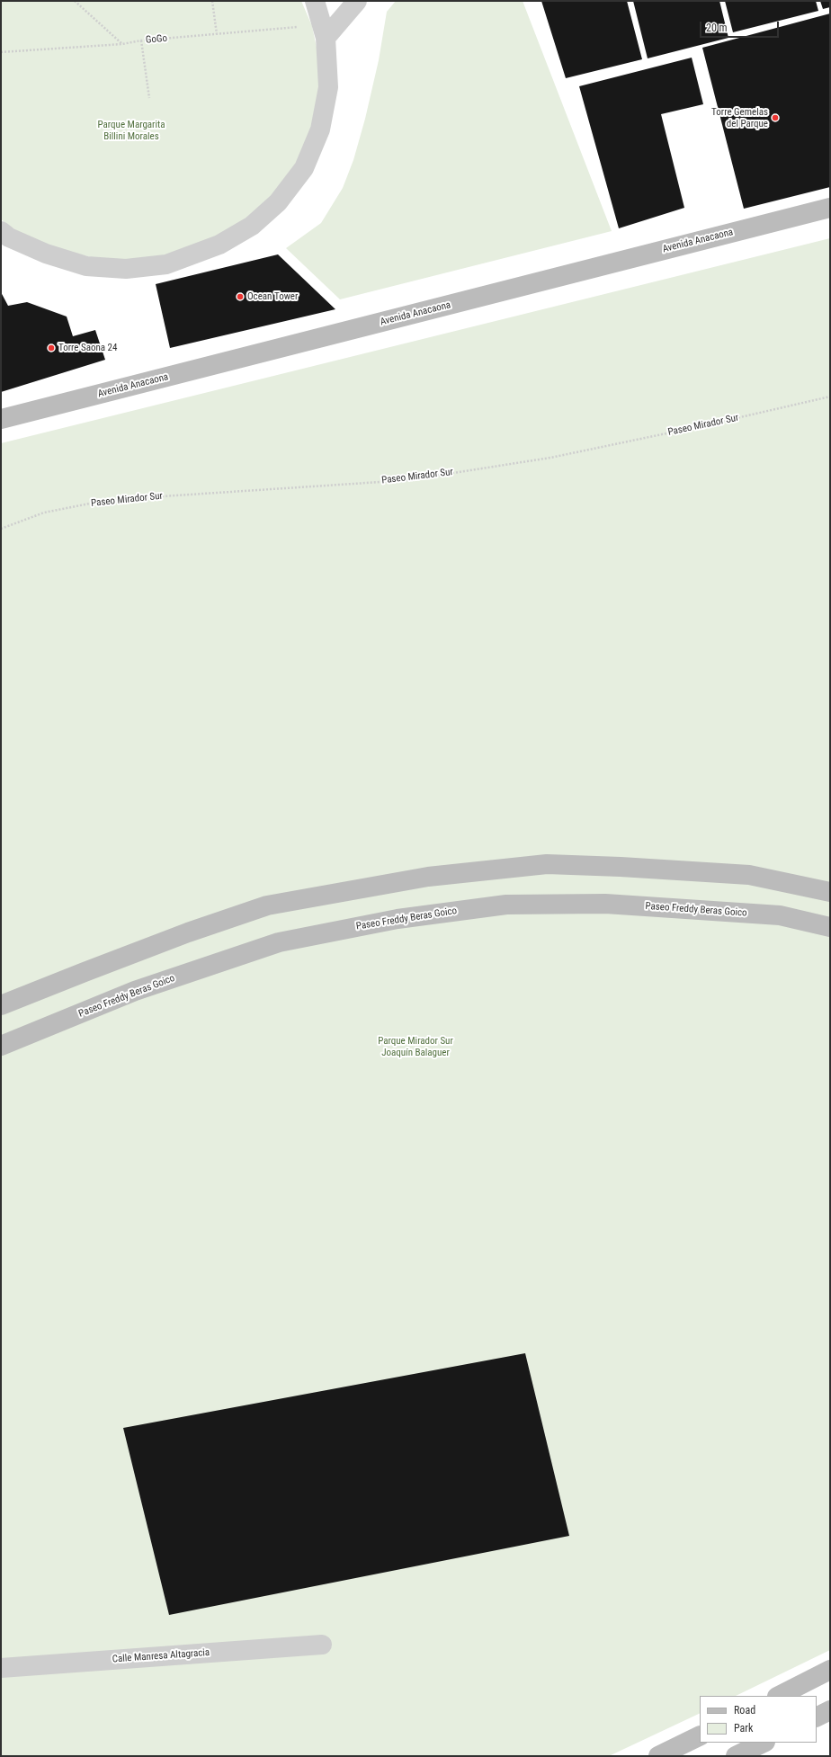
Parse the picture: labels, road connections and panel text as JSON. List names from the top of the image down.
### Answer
{
  "streets": {
    "street": ["Avenida Anacaona", "Paseo Freddy Beras Goico", "Calle Manresa Altagracia"],
    "path": ["GoGo", "Paseo Mirador Sur"]
  },
  "parks": ["Parque Margarita Billini Morales", "Parque Mirador Sur Joaquín Balaguer"],
  "places": ["Torre Gemelas del Parque", "Ocean Tower", "Torre Saona 24"],
  "legend": ["Road", "Park"],
  "scale_bar": "20 m"
}
